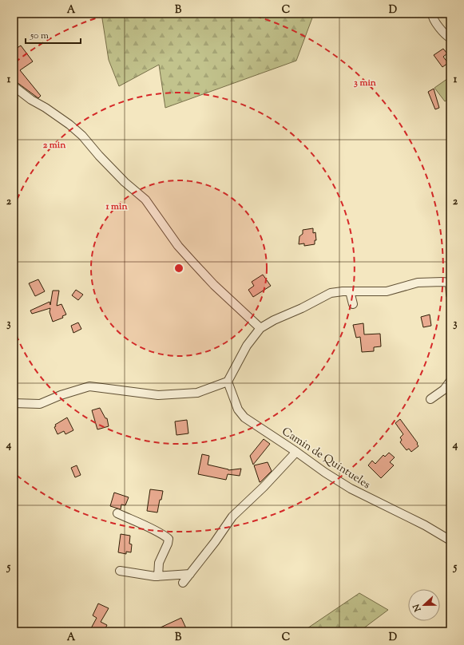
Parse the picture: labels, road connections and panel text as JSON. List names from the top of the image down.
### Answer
{
  "streets": {
    "street": ["Camín de Quintueles"]
  },
  "scale_bar": "50 m",
  "north": "left",
  "grid": {
    "columns": [
      "A",
      "B",
      "C",
      "D"
    ],
    "rows": [
      "1",
      "2",
      "3",
      "4",
      "5"
    ]
  },
  "rings": ["3 min", "2 min", "1 min"]
}
